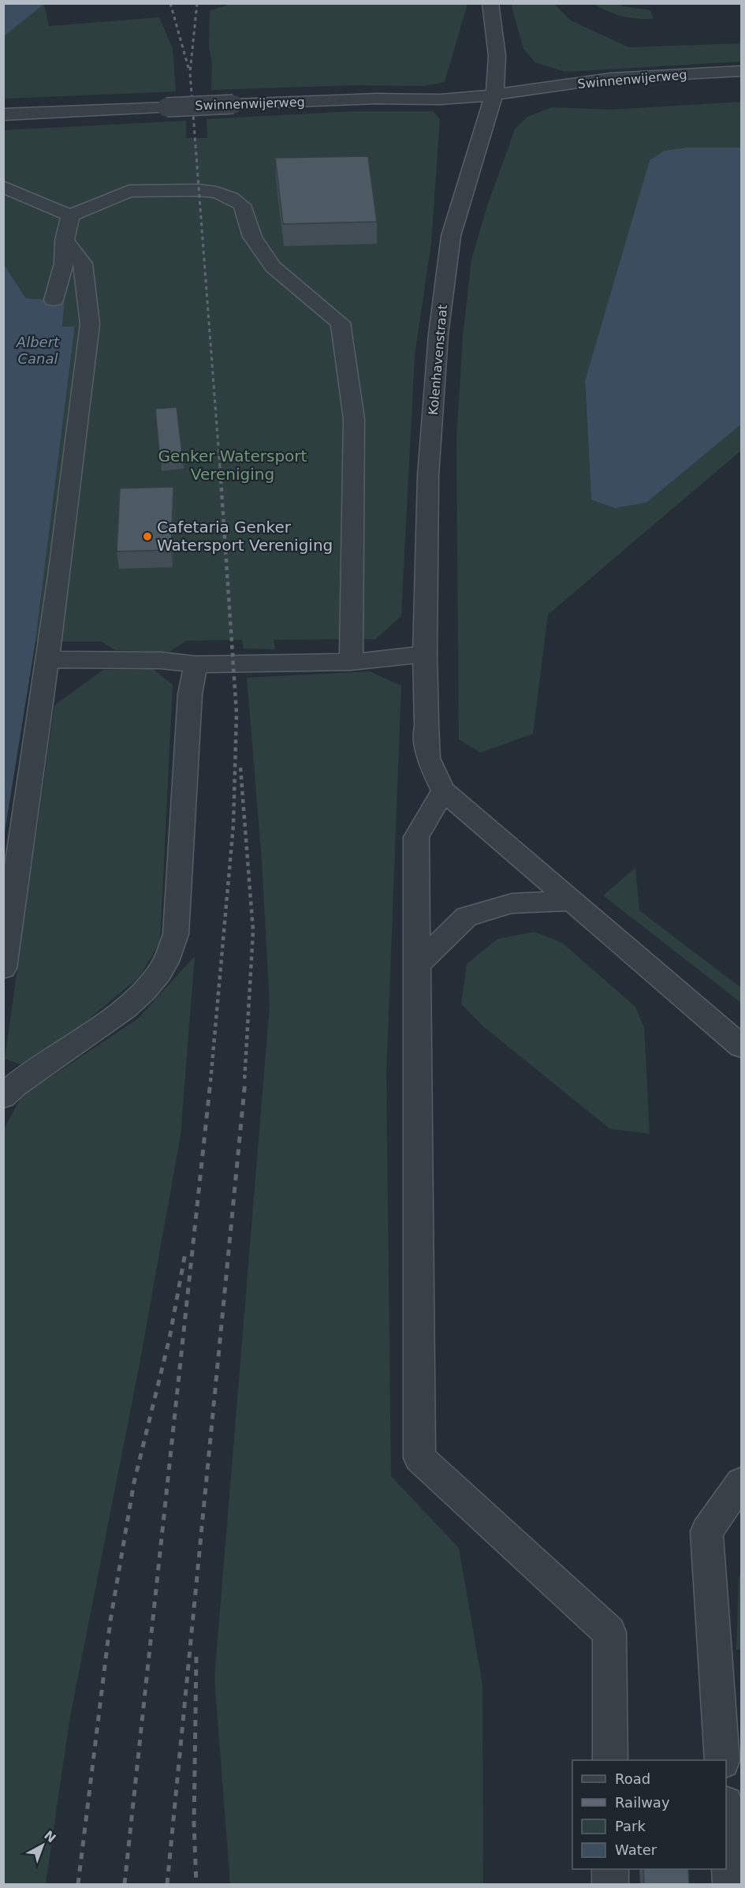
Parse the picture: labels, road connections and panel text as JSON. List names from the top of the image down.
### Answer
{
  "streets": {
    "street": ["Swinnenwijerweg", "Kolenhavenstraat"]
  },
  "crossings": [
    ["Swinnenwijerweg", "Kolenhavenstraat"]
  ],
  "water": ["Albert Canal"],
  "parks": ["Genker Watersport Vereniging"],
  "places": ["Cafetaria Genker Watersport Vereniging"],
  "legend": [
    "Road",
    "Railway",
    "Park",
    "Water"
  ],
  "north": "top right"
}
